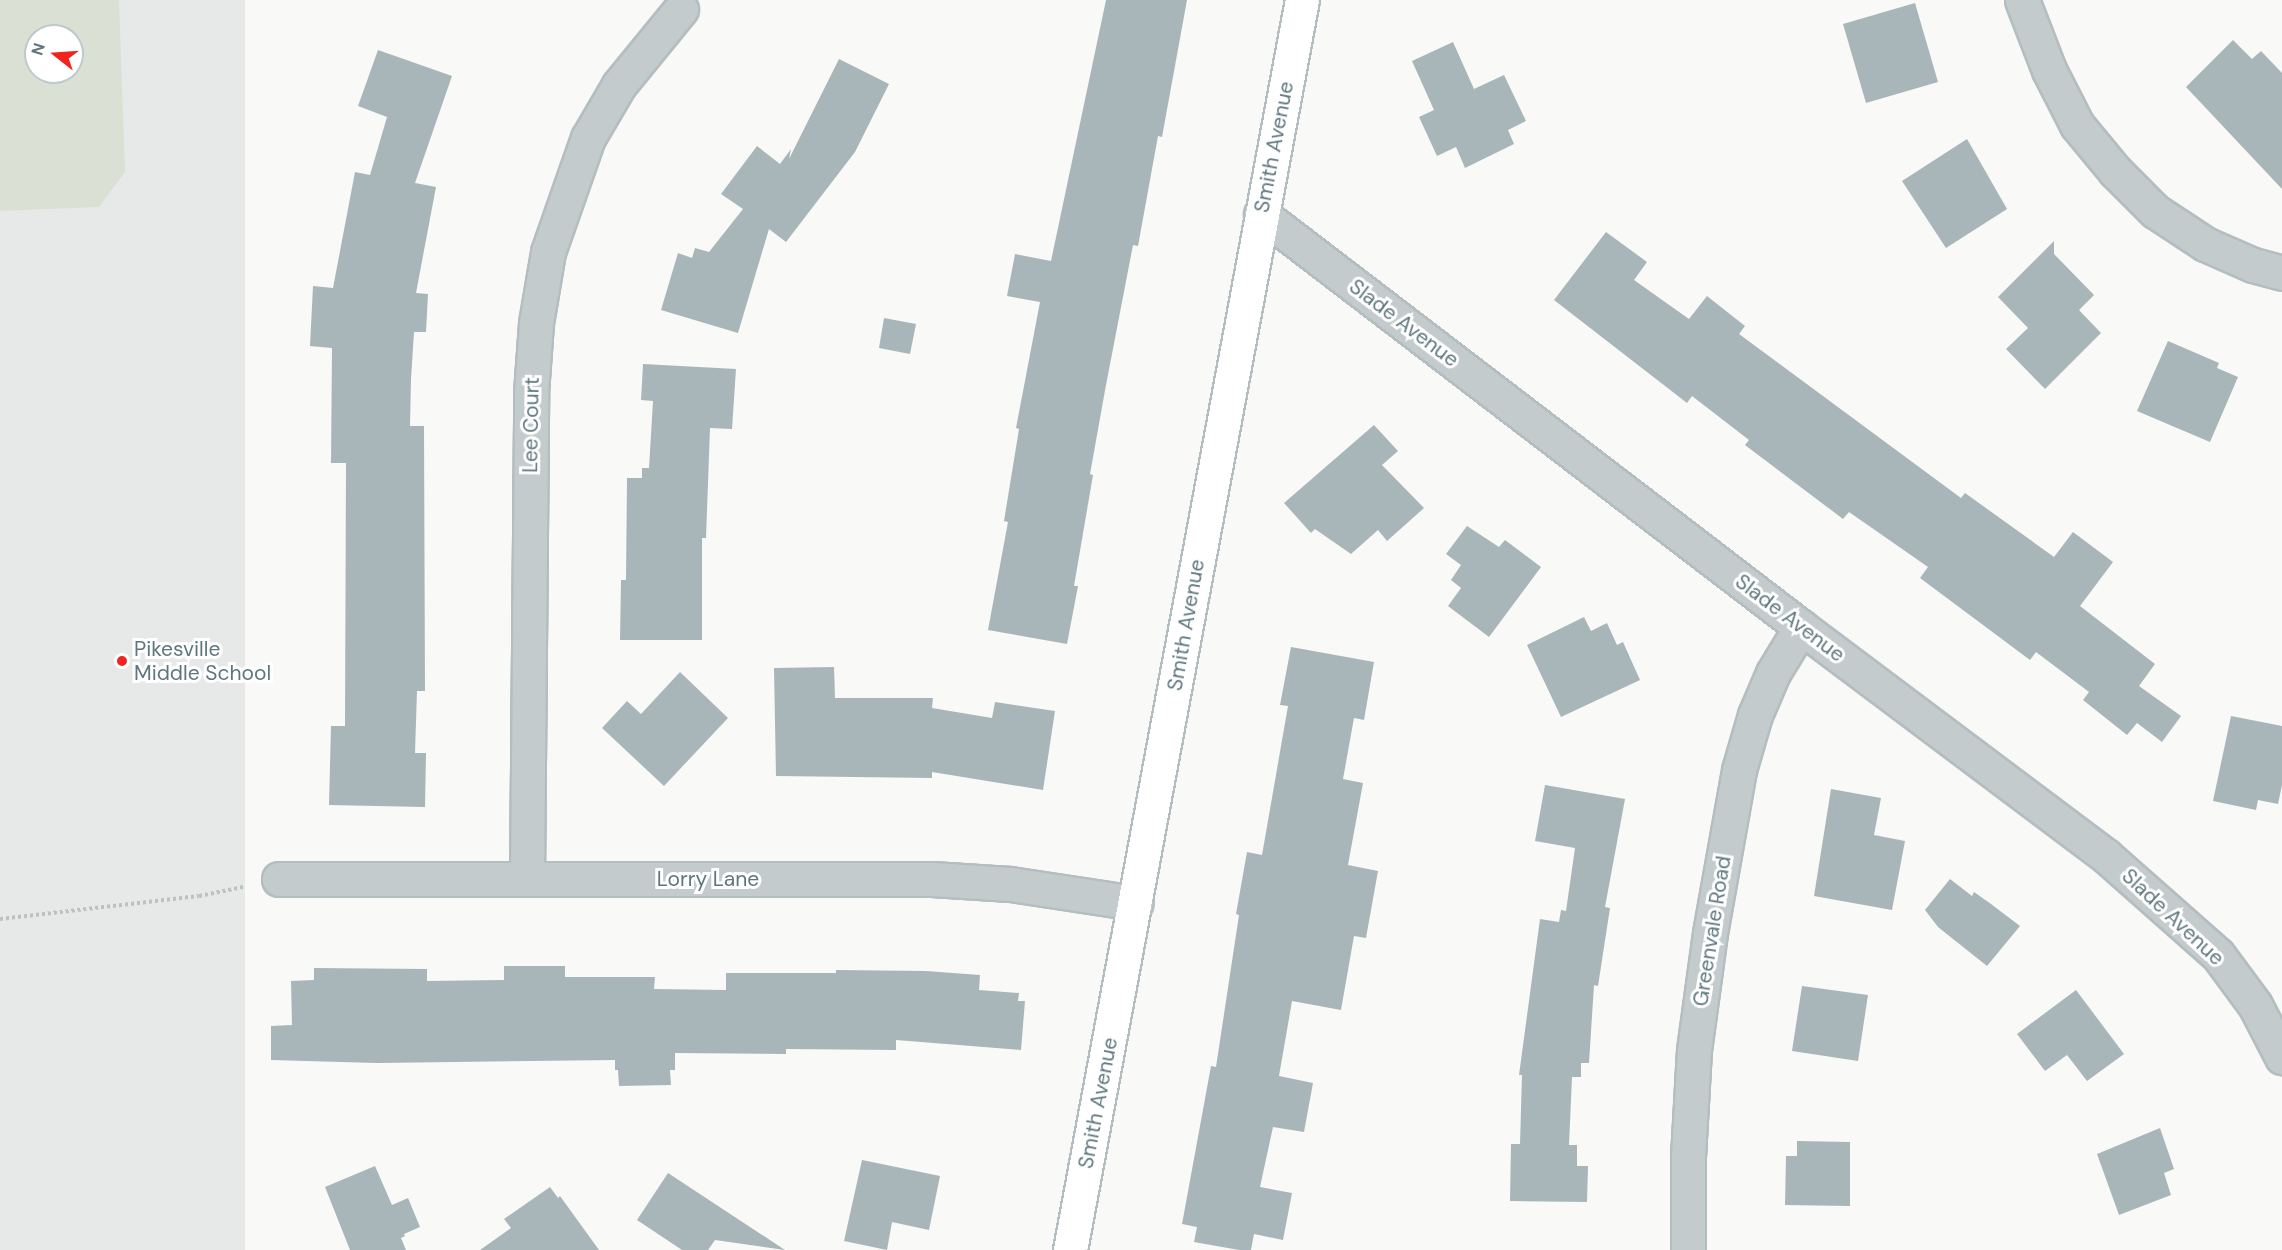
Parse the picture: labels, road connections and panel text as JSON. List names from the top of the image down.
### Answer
{
  "streets": {
    "main road": ["Smith Avenue"],
    "street": [
      "Slade Avenue",
      "Lee Court",
      "Lorry Lane",
      "Greenvale Road"
    ]
  },
  "crossings": [
    ["Smith Avenue", "Slade Avenue"],
    ["Smith Avenue", "Lorry Lane"],
    ["Slade Avenue", "Greenvale Road"],
    ["Lee Court", "Lorry Lane"]
  ],
  "places": ["Pikesville Middle School"],
  "north": "left"
}
